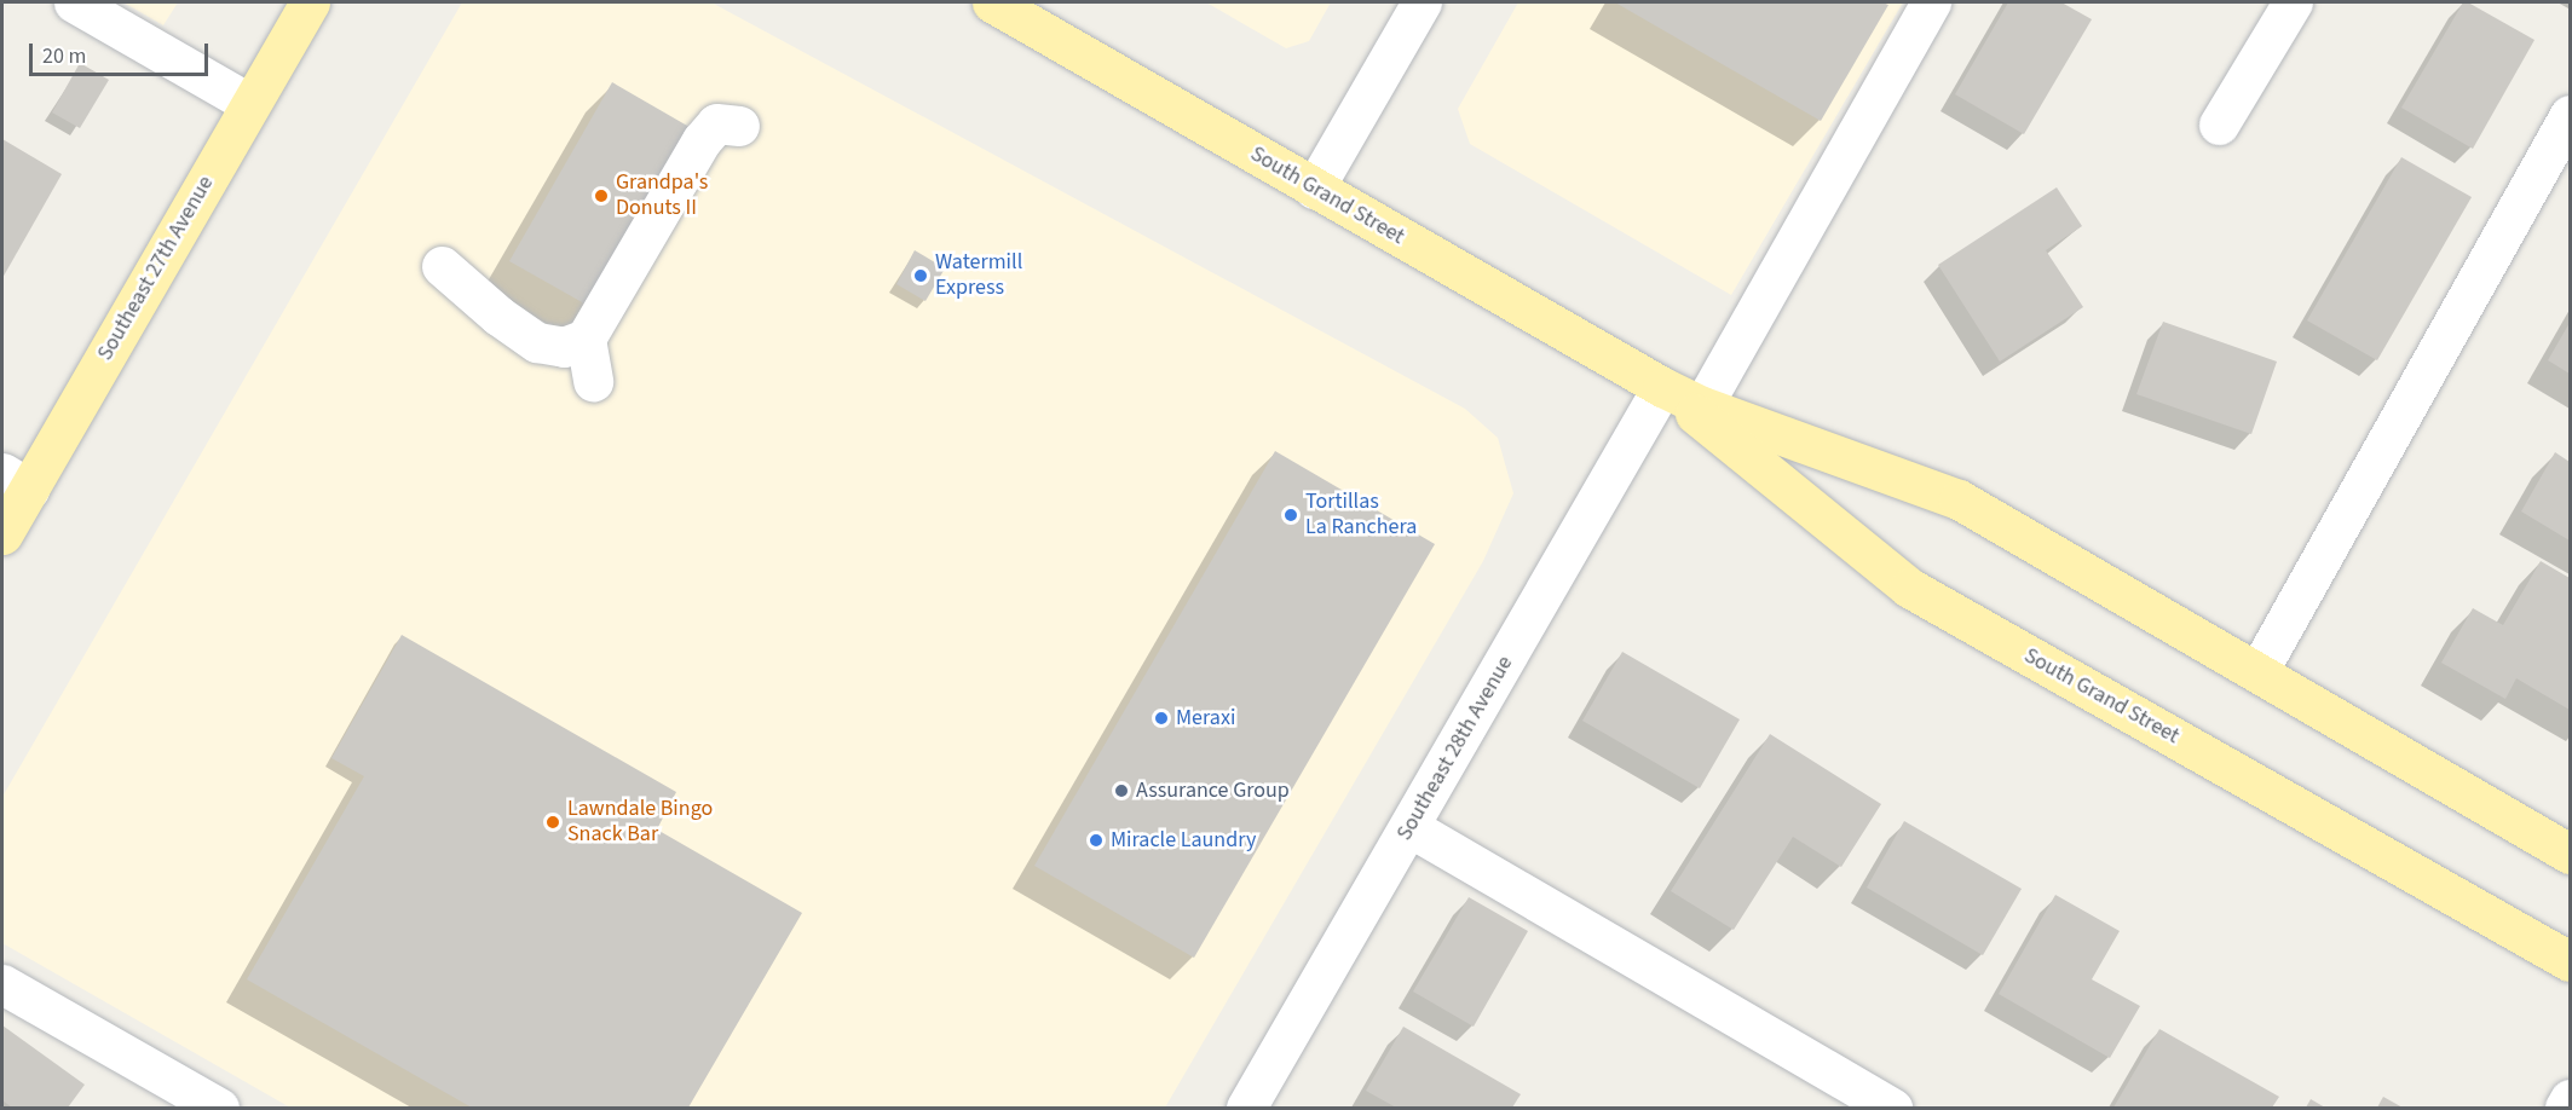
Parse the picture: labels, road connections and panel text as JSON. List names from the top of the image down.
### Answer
{
  "streets": {
    "main road": ["South Grand Street", "Southeast 27th Avenue"],
    "street": ["Southeast 28th Avenue"]
  },
  "crossings": [
    ["South Grand Street", "Southeast 28th Avenue"]
  ],
  "places": [
    "Grandpa's Donuts II",
    "Watermill Express",
    "Tortillas La Ranchera",
    "Meraxi",
    "Assurance Group",
    "Lawndale Bingo Snack Bar",
    "Miracle Laundry"
  ],
  "scale_bar": "20 m"
}
